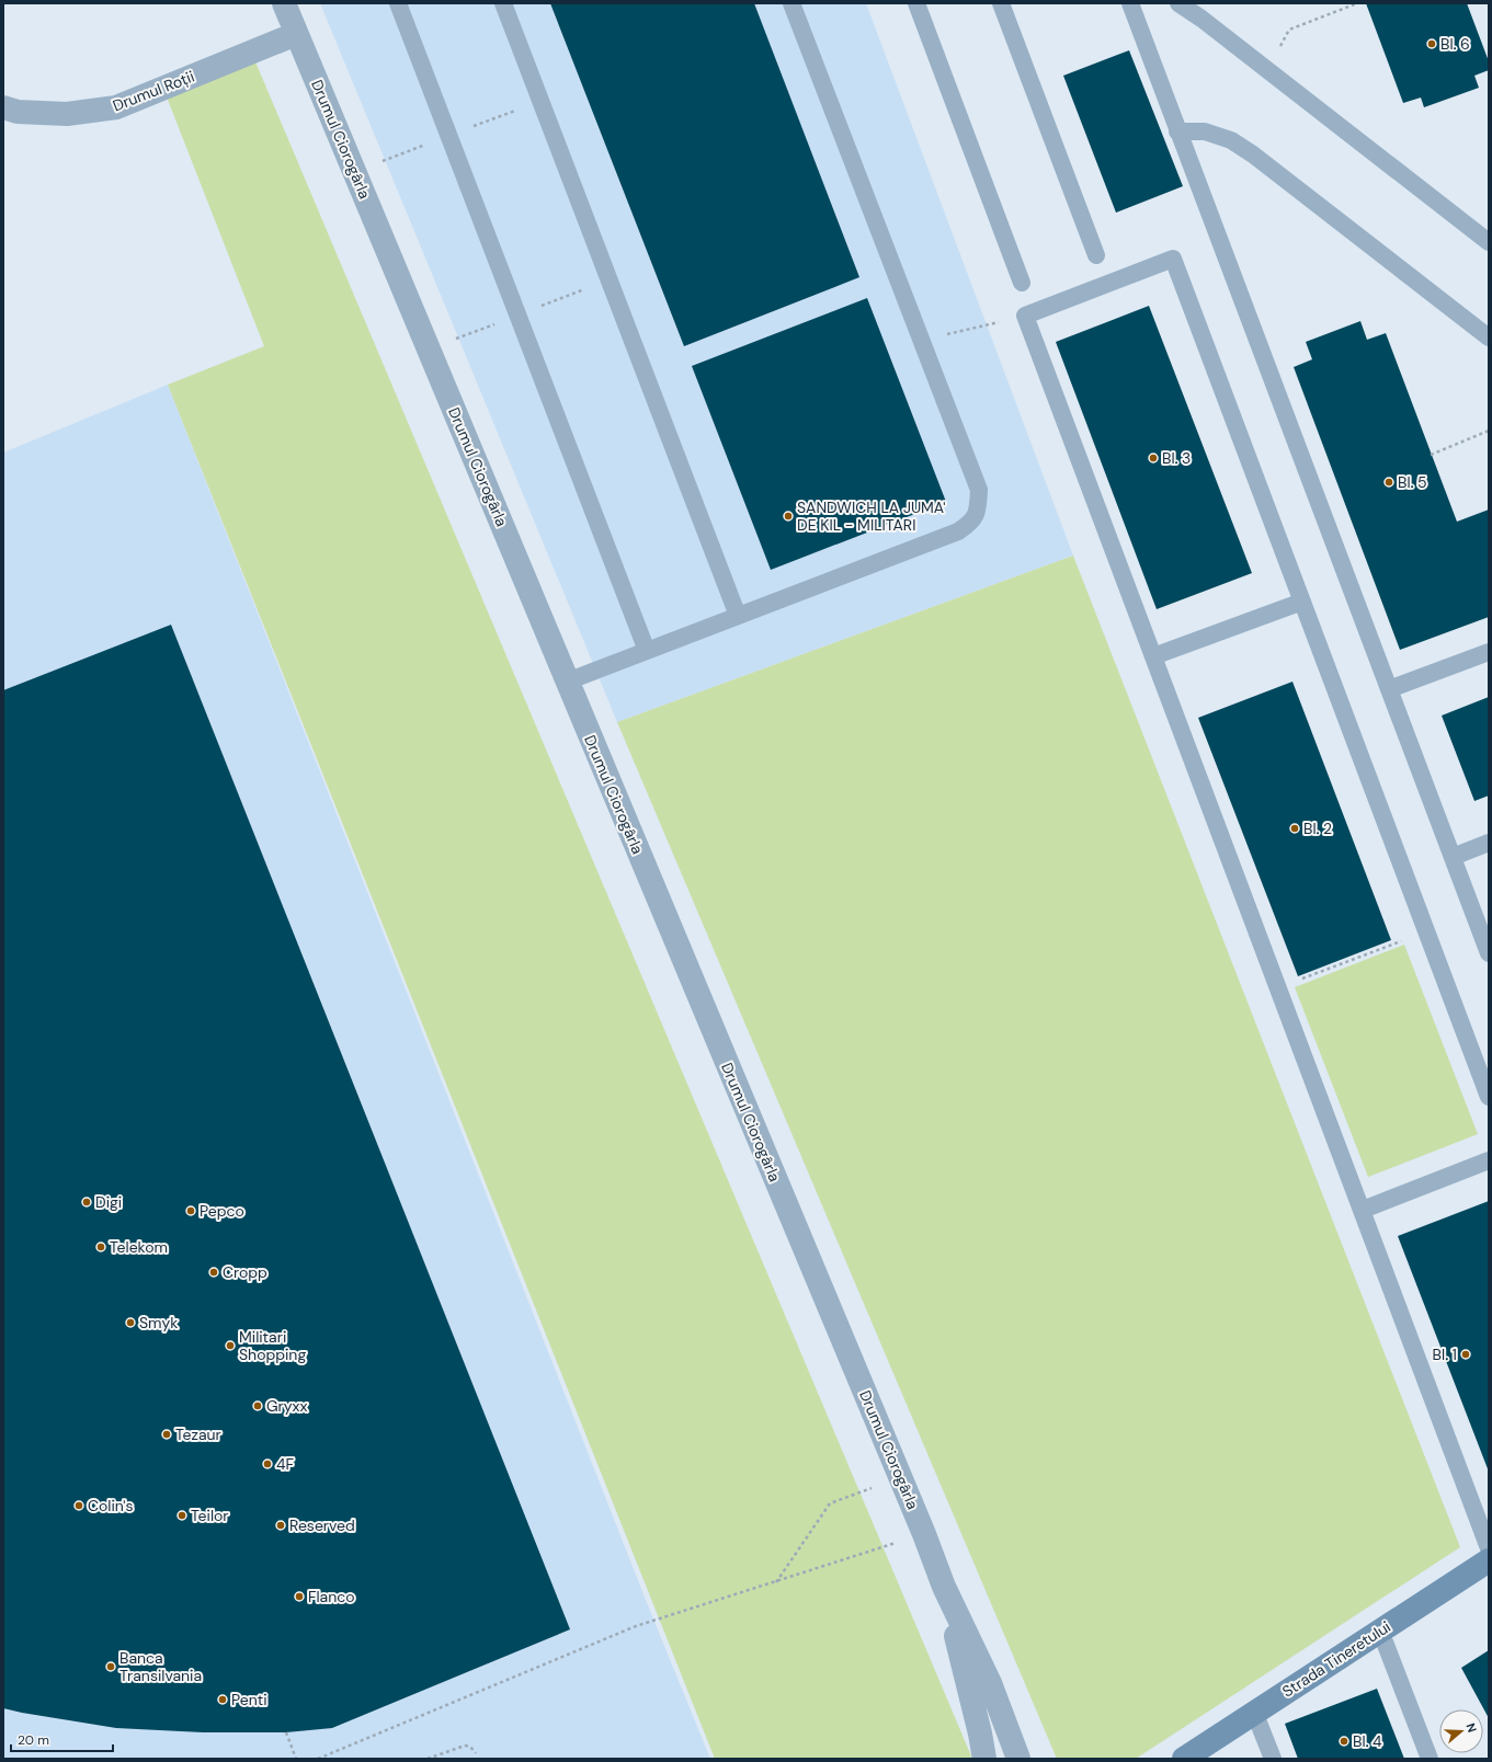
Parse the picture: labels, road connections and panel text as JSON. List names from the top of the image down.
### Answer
{
  "streets": {
    "street": ["Drumul Roții", "Drumul Ciorogârla", "Strada Tineretului"]
  },
  "crossings": [
    ["Drumul Roții", "Drumul Ciorogârla"]
  ],
  "places": [
    "Bl. 6",
    "Bl. 3",
    "Bl. 5",
    "SANDWICH LA JUMA' DE KIL - MILITARI",
    "Bl. 2",
    "Digi",
    "Pepco",
    "Telekom",
    "Cropp",
    "Smyk",
    "Militari Shopping",
    "Bl. 1",
    "Gryxx",
    "Tezaur",
    "4F",
    "Colin's",
    "Teilor",
    "Reserved",
    "Flanco",
    "Banca Transilvania",
    "Penti",
    "Bl. 4"
  ],
  "scale_bar": "20 m",
  "north": "right"
}
